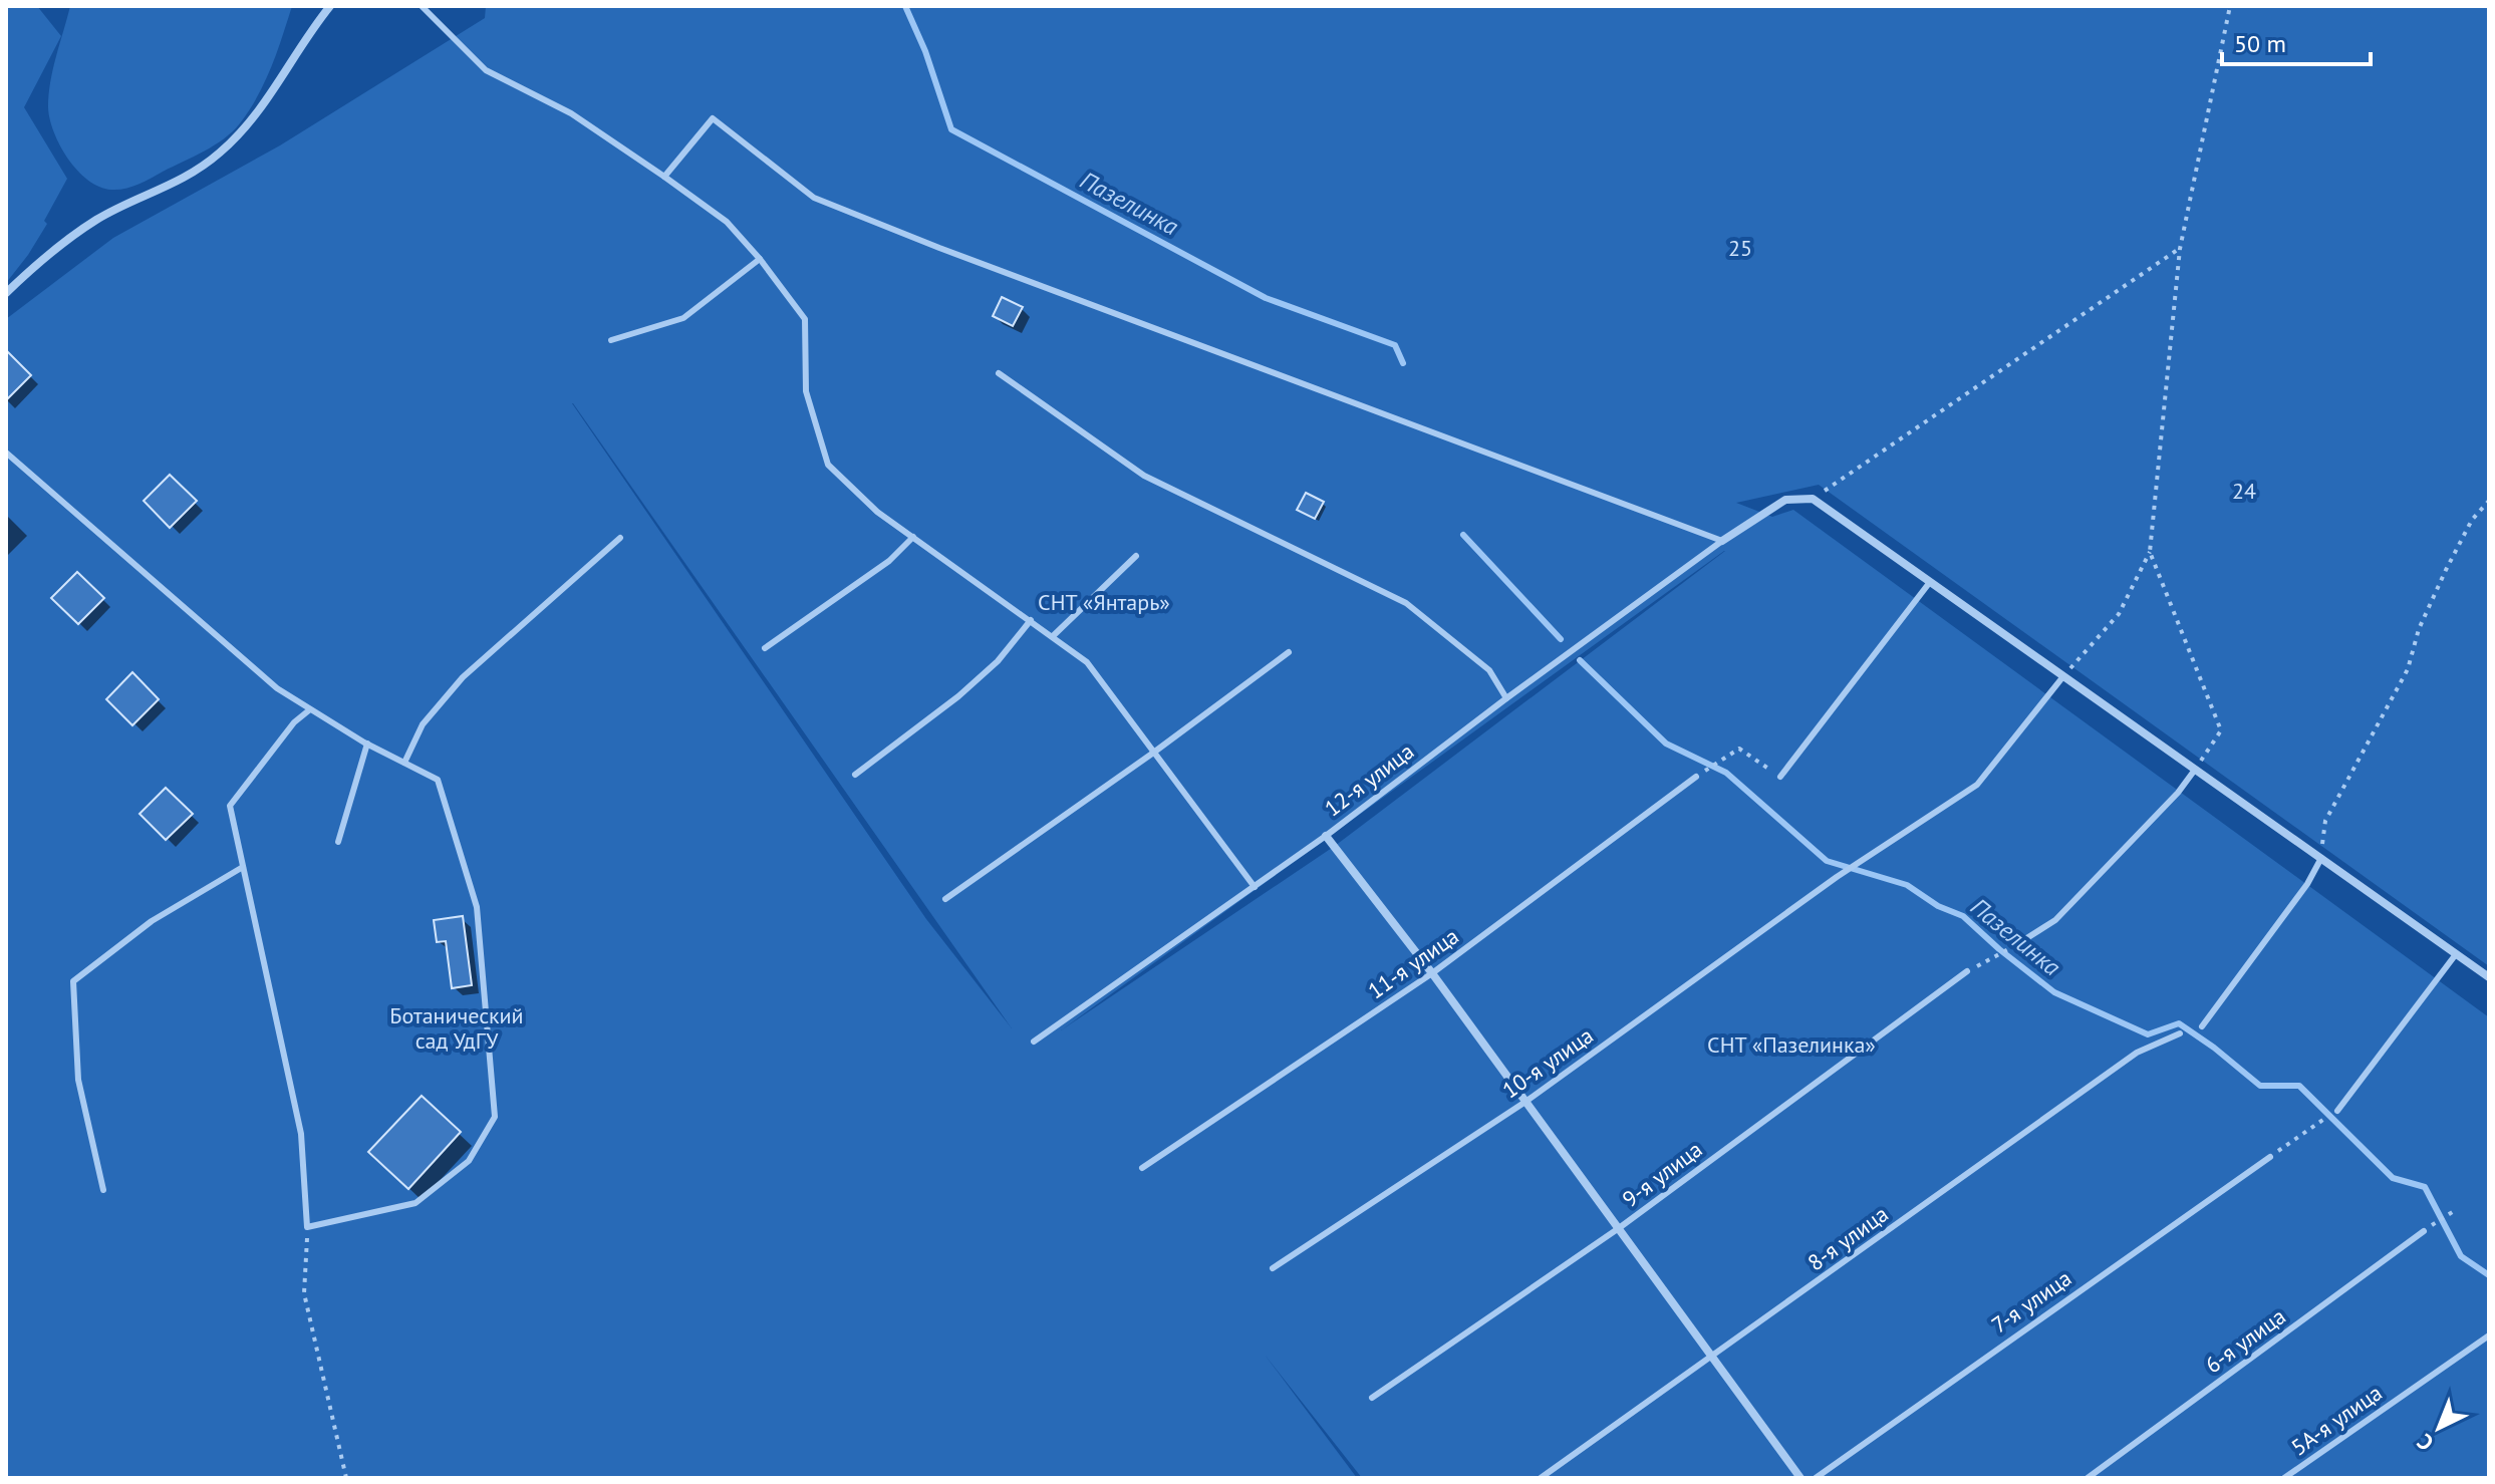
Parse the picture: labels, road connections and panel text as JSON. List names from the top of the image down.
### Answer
{
  "streets": {
    "lane": [
      "12-я улица",
      "11-я улица",
      "10-я улица",
      "9-я улица",
      "8-я улица",
      "7-я улица",
      "6-я улица",
      "5А-я улица"
    ]
  },
  "water": ["Пазелинка"],
  "parks": [
    "25",
    "24",
    "СНТ «Янтарь»",
    "Ботанический сад УдГУ",
    "СНТ «Пазелинка»"
  ],
  "scale_bar": "50 m",
  "north": "bottom left"
}
